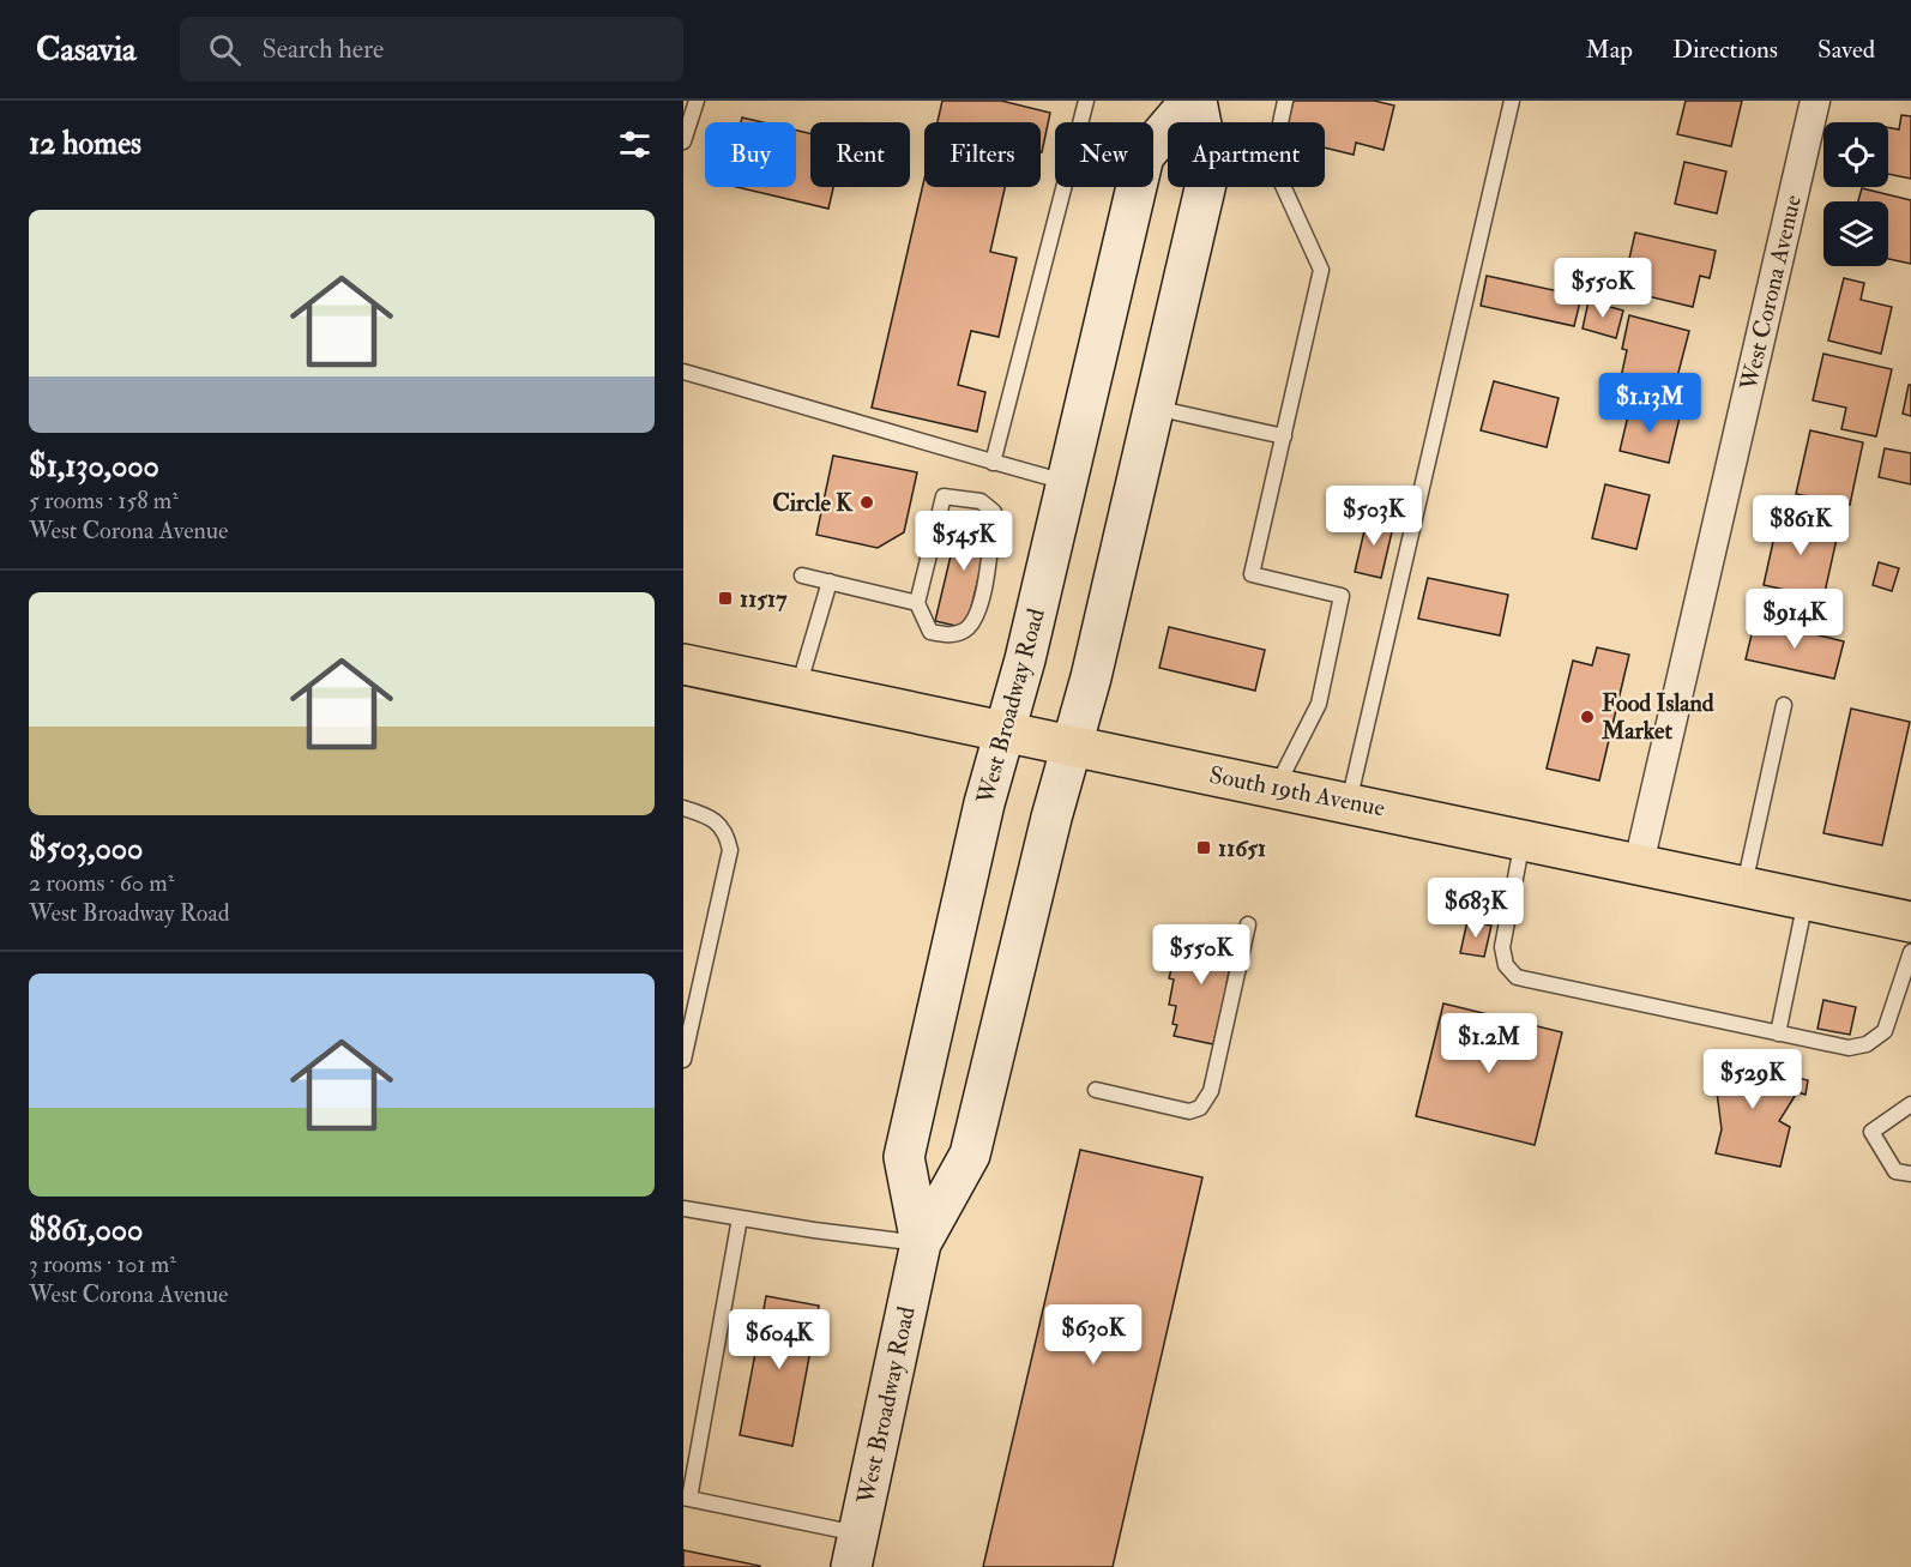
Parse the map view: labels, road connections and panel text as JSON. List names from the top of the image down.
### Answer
{
  "streets": {
    "main road": ["West Broadway Road", "South 19th Avenue"],
    "street": ["West Corona Avenue"]
  },
  "crossings": [
    ["West Corona Avenue", "South 19th Avenue"],
    ["West Broadway Road", "South 19th Avenue"]
  ],
  "places": {
    "other": ["Circle K", "Food Island Market"],
    "transit": ["11517", "11651"]
  },
  "page": {
    "header": "Casavia",
    "search": "Search here",
    "nav": ["Map", "Directions", "Saved"],
    "heading": "12 homes",
    "chip": [
      "Buy",
      "Rent",
      "Filters",
      "New",
      "Apartment"
    ],
    "list": [
      {
        "name": "$1,130,000",
        "note": "5 rooms · 158 m² · West Corona Avenue"
      },
      {
        "name": "$503,000",
        "note": "2 rooms · 60 m² · West Broadway Road"
      },
      {
        "name": "$861,000",
        "note": "3 rooms · 101 m² · West Corona Avenue"
      }
    ],
    "price": [
      "$550K",
      "$1.13M",
      "$503K",
      "$861K",
      "$545K",
      "$914K",
      "$683K",
      "$550K",
      "$1.2M",
      "$529K",
      "$630K",
      "$604K"
    ]
  }
}
